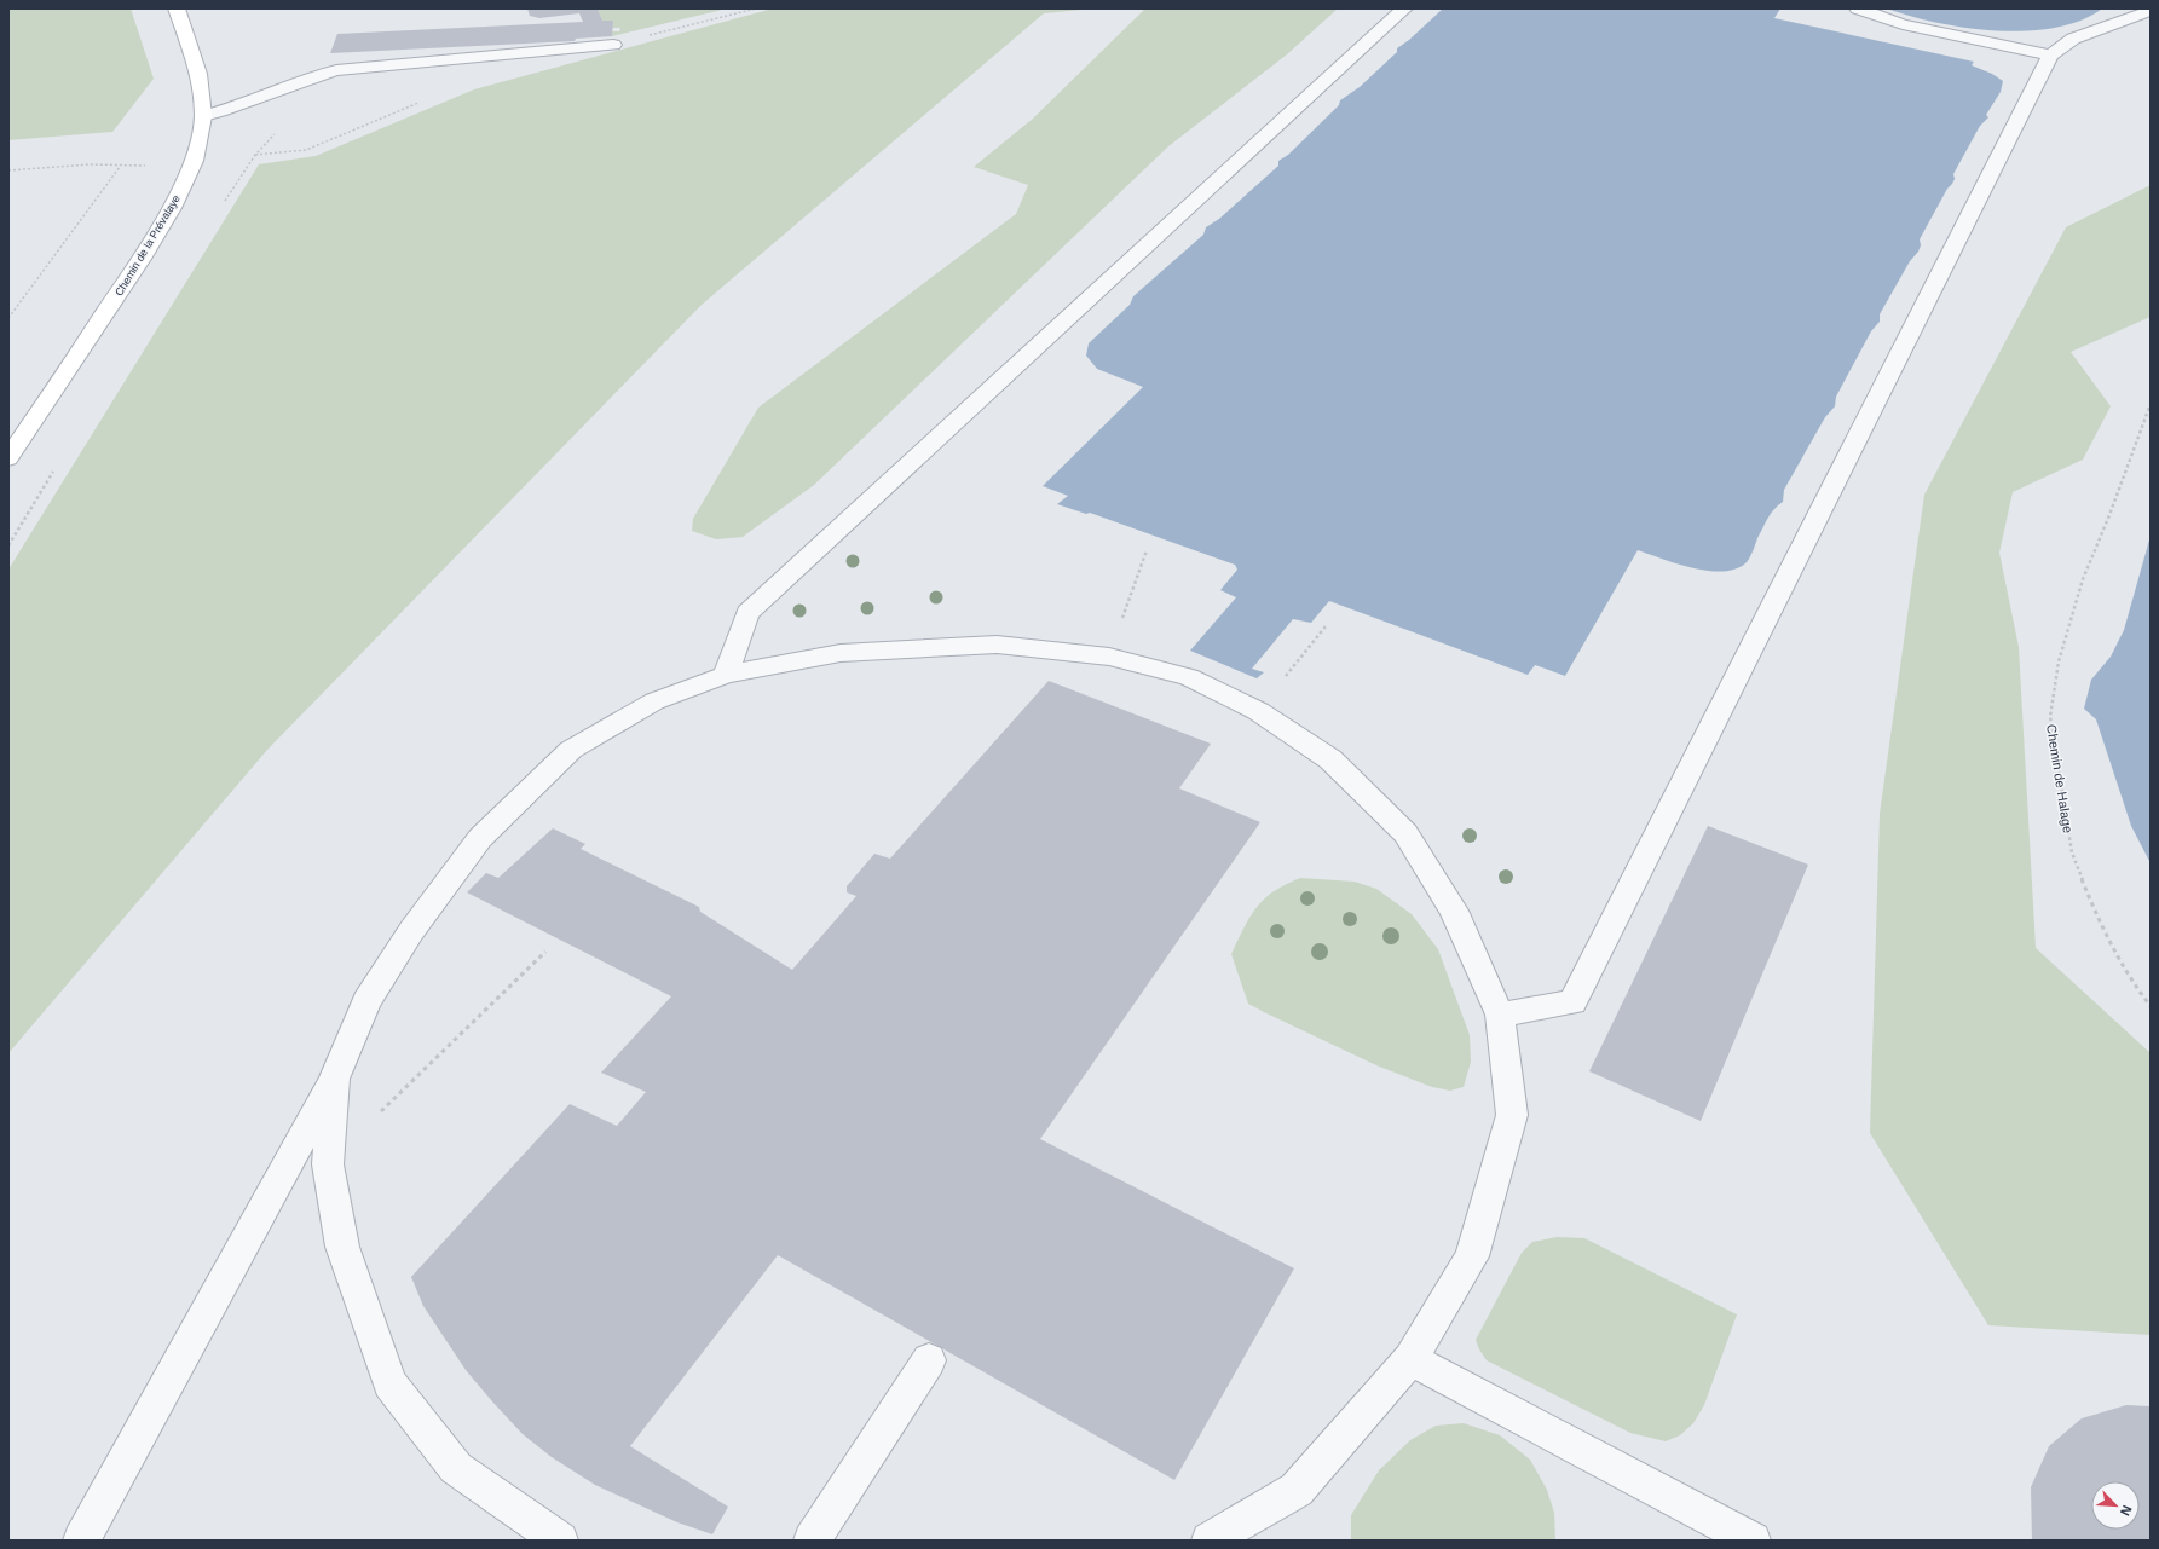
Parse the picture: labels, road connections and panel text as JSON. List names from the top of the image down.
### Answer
{
  "streets": {
    "street": ["Chemin de la Prévalaye"],
    "path": ["Chemin de Halage"]
  },
  "north": "bottom right"
}
